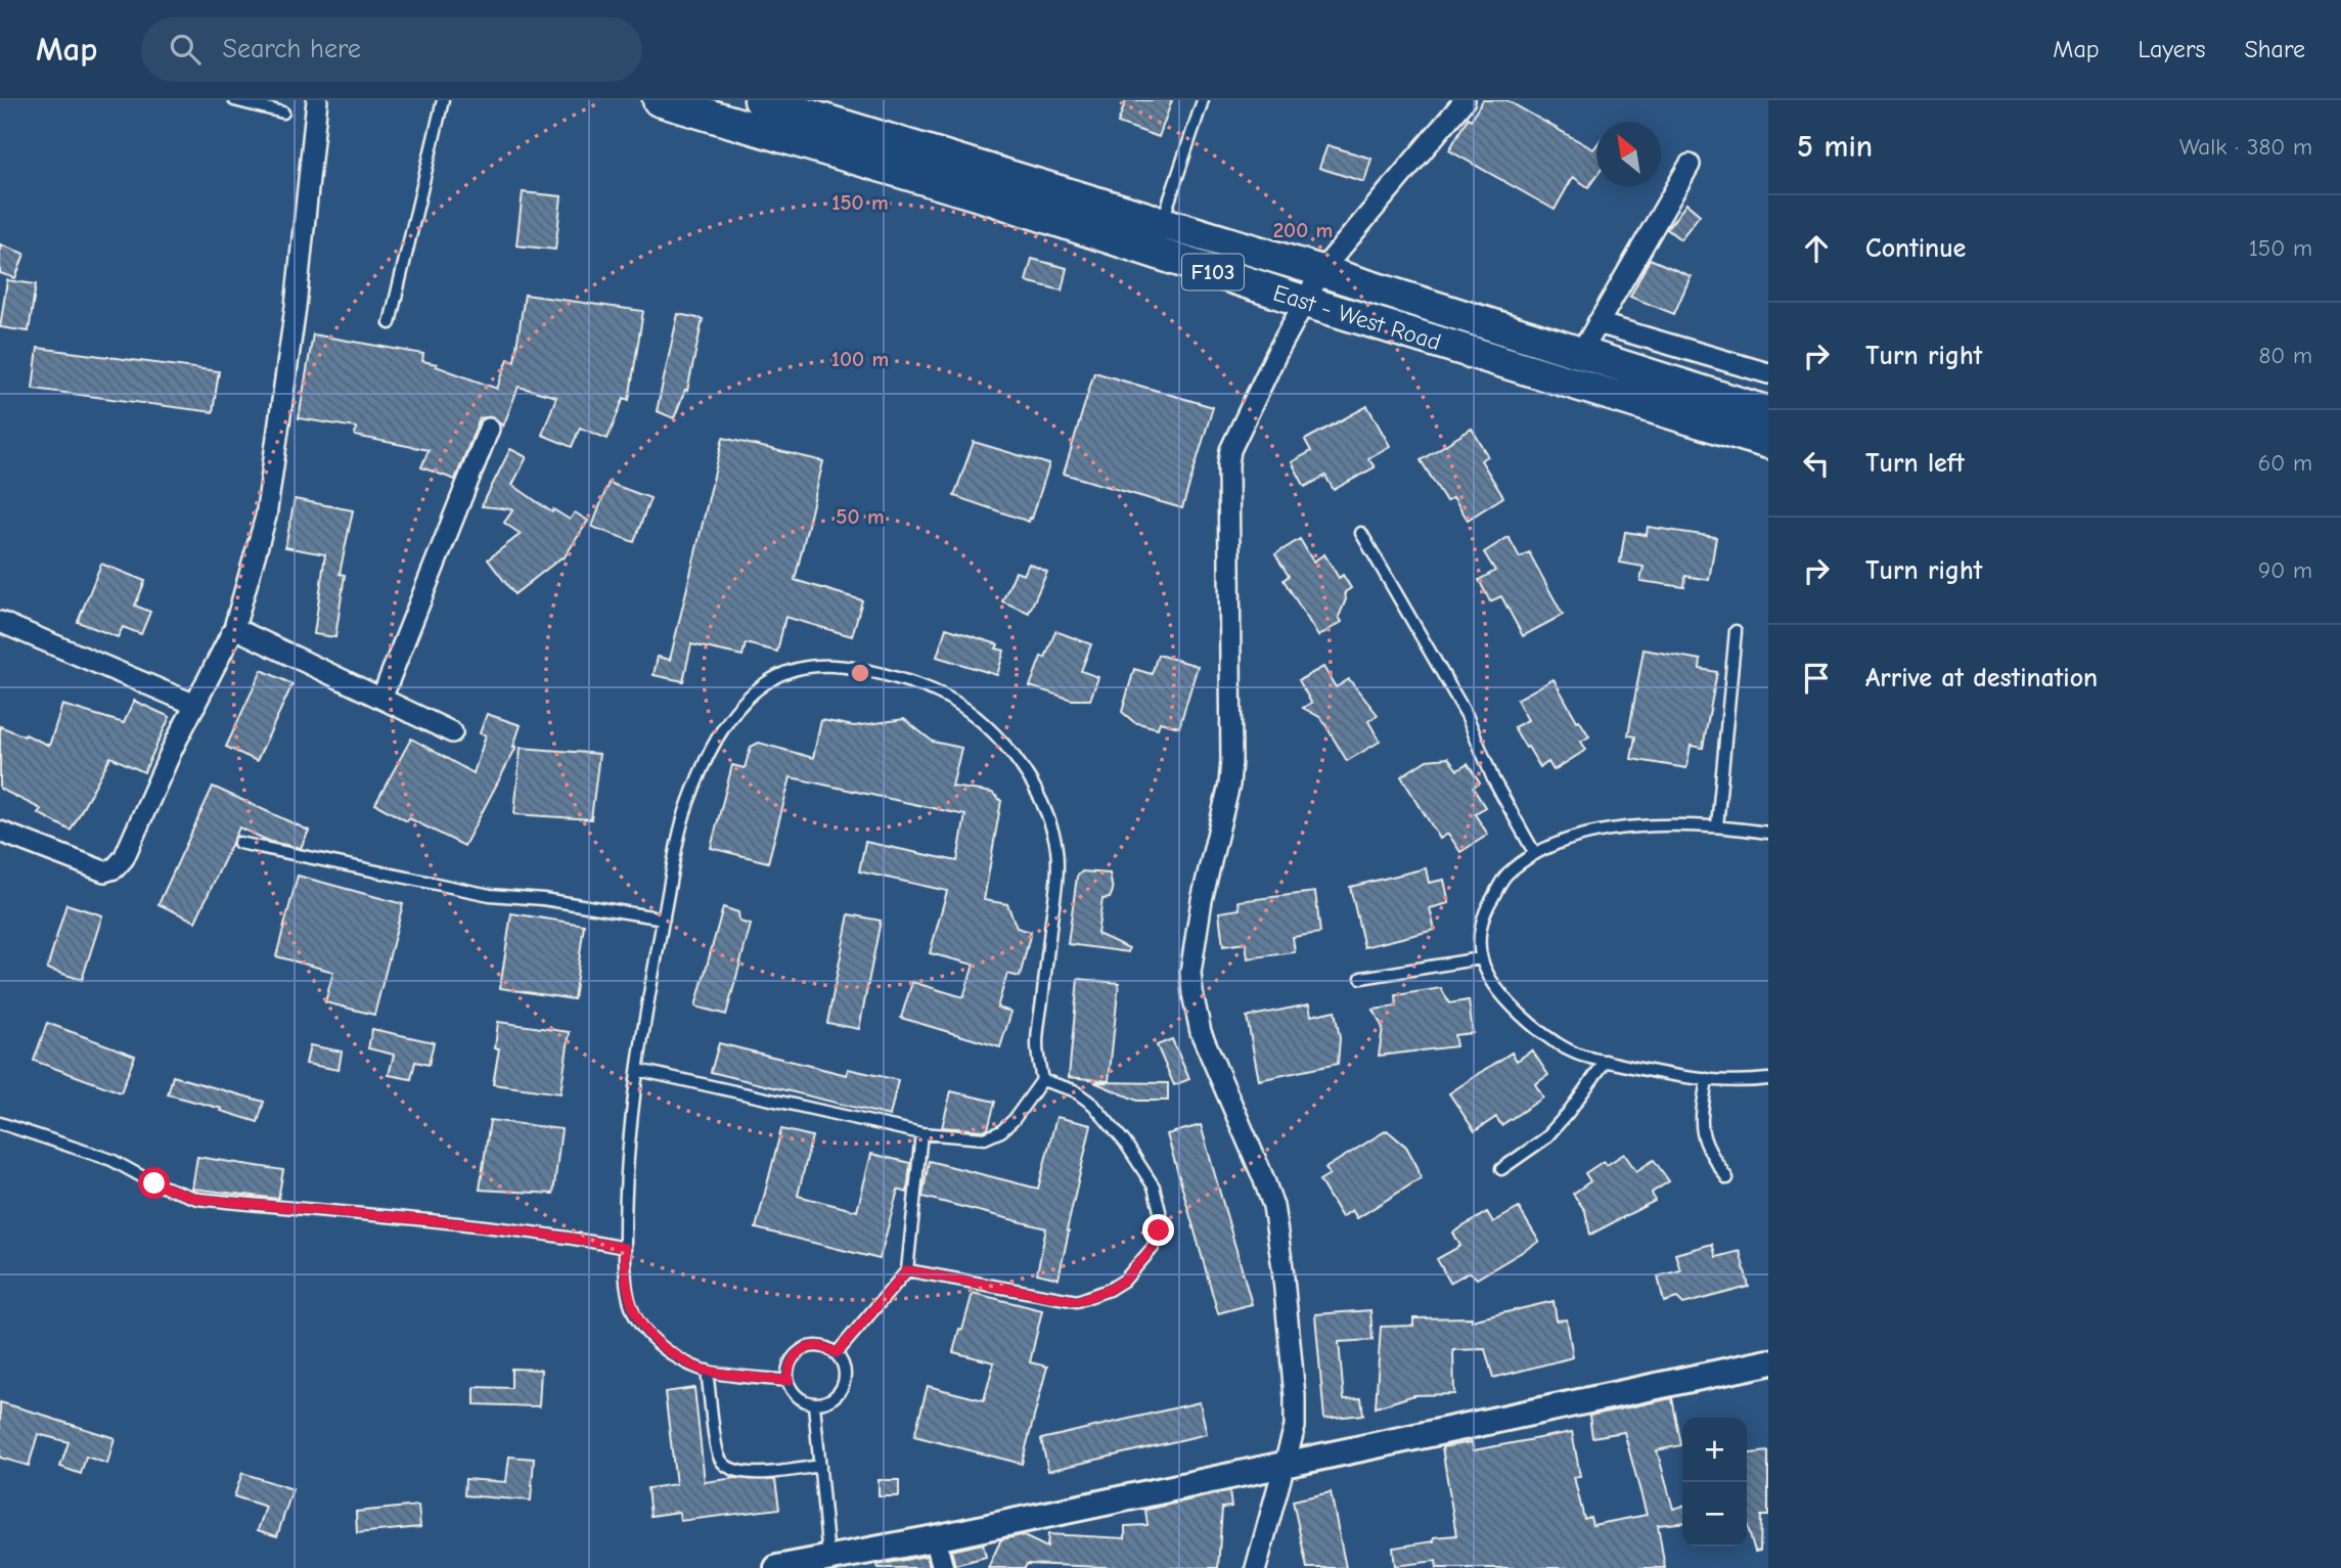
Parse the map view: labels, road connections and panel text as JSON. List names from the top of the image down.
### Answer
{
  "streets": {
    "main road": ["F103", "East - West Road"]
  },
  "north": "top left",
  "page": {
    "header": "Map",
    "search": "Search here",
    "nav": ["Map", "Layers", "Share"],
    "heading": ["5 min", "Walk · 380 m"],
    "list": [
      ["Continue", "150 m"],
      ["Turn right", "80 m"],
      ["Turn left", "60 m"],
      ["Turn right", "90 m"],
      "Arrive at destination"
    ],
    "map_buttons": ["+", "−"]
  },
  "rings": [
    "150 m",
    "200 m",
    "100 m",
    "50 m"
  ]
}
